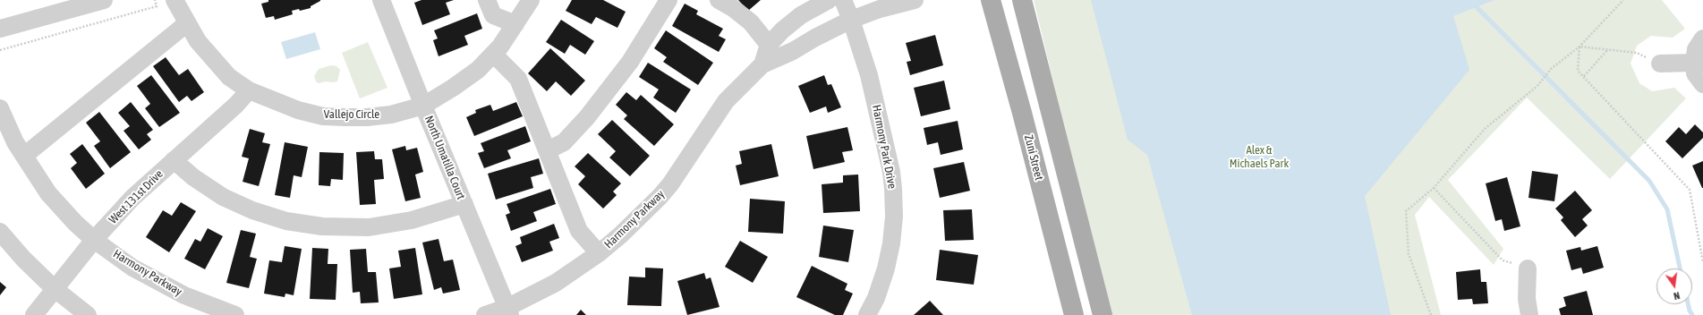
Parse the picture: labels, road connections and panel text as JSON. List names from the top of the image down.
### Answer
{
  "streets": {
    "main road": ["Zuni Street"],
    "street": [
      "Vallejo Circle",
      "Harmony Park Drive",
      "North Umatilla Court",
      "West 131st Drive",
      "Harmony Parkway"
    ]
  },
  "crossings": [
    ["Vallejo Circle", "North Umatilla Court"],
    ["Vallejo Circle", "West 131st Drive"],
    ["Harmony Park Drive", "Harmony Parkway"],
    ["North Umatilla Court", "Harmony Parkway"],
    ["West 131st Drive", "Harmony Parkway"]
  ],
  "parks": ["Alex & Michaels Park"],
  "north": "bottom"
}
